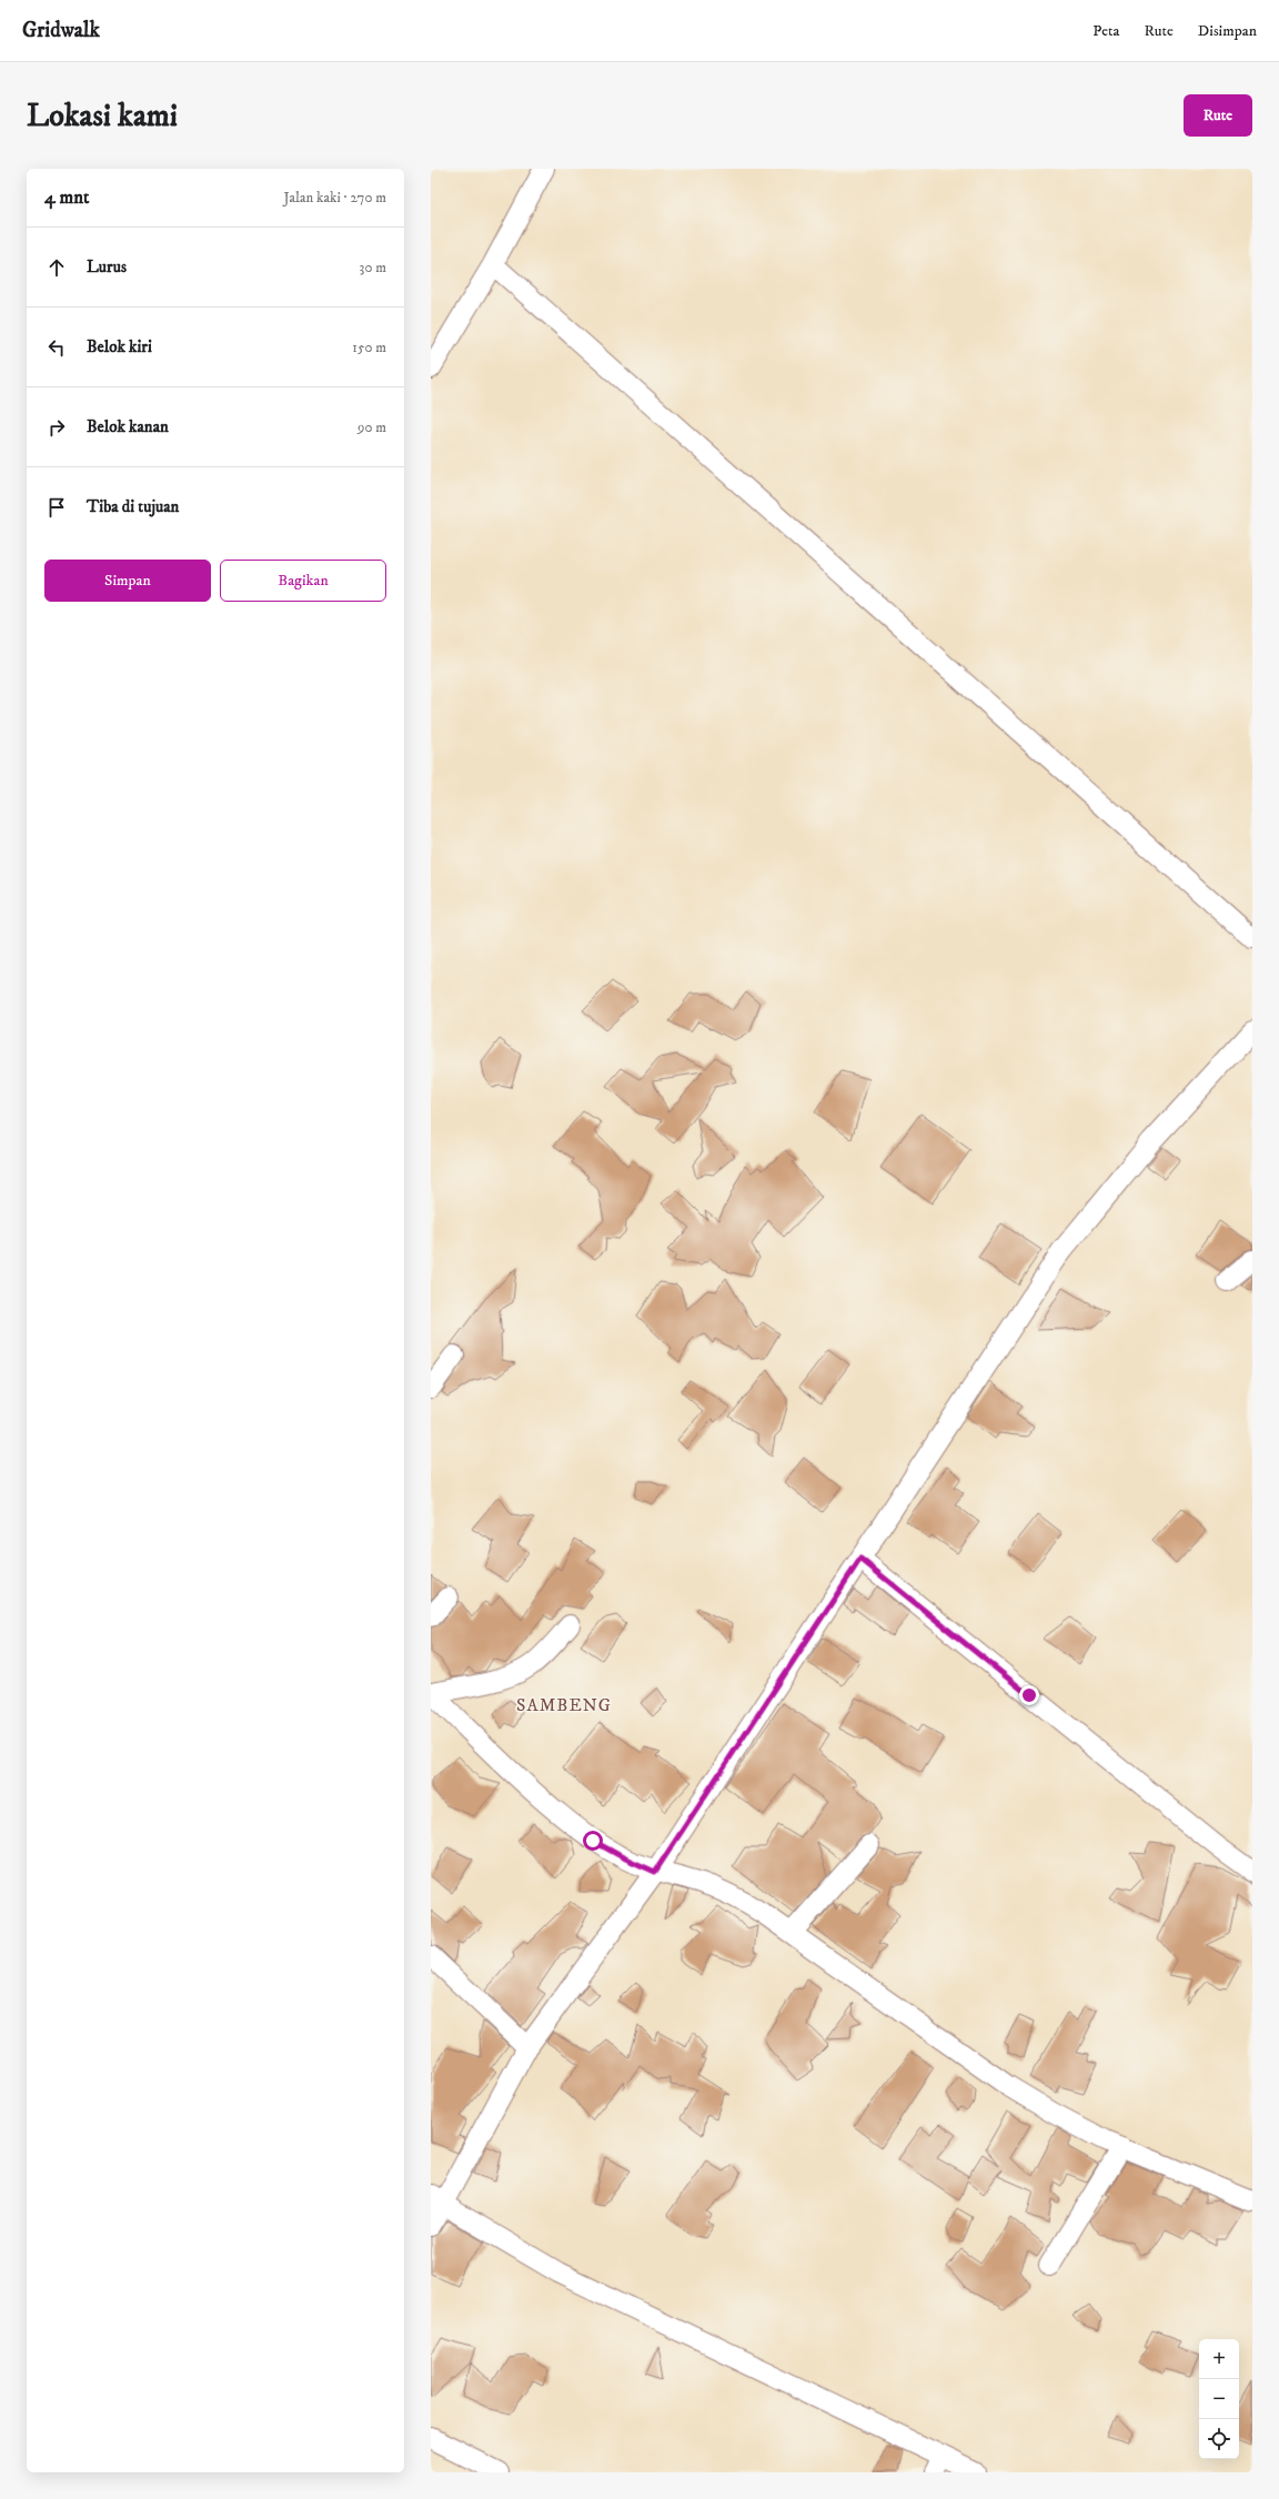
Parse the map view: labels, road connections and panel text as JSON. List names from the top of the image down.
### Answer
{
  "districts": ["SAMBENG"],
  "page": {
    "header": "Gridwalk",
    "nav": ["Peta", "Rute", "Disimpan"],
    "buttons": [
      "Rute",
      ["Simpan", "Bagikan"]
    ],
    "title": "Lokasi kami",
    "heading": ["4 mnt", "Jalan kaki · 270 m"],
    "list": [
      ["Lurus", "30 m"],
      ["Belok kiri", "150 m"],
      ["Belok kanan", "90 m"],
      "Tiba di tujuan"
    ],
    "map_buttons": ["+", "−"]
  }
}
